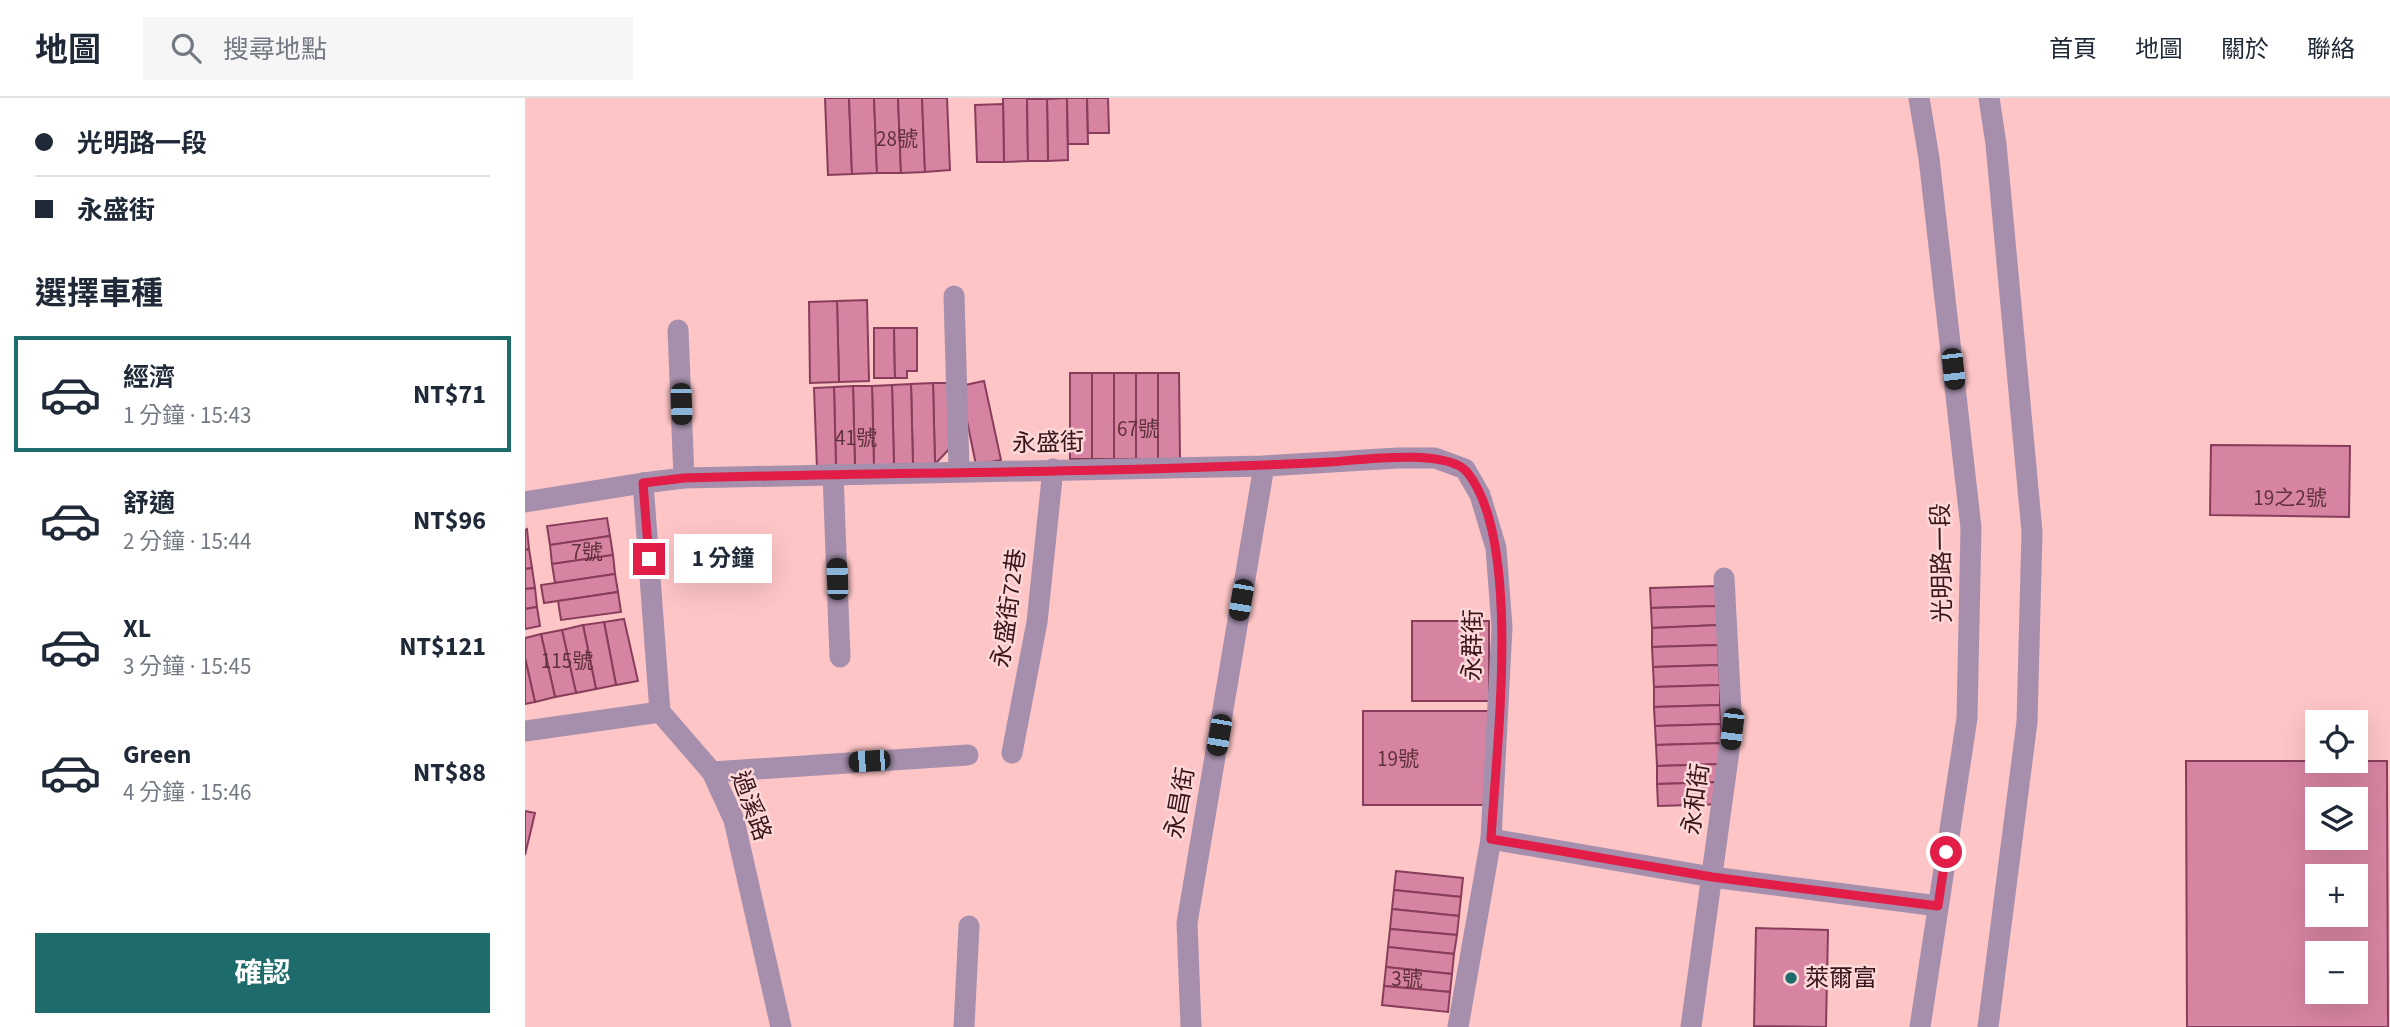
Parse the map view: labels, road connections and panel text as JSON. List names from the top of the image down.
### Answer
{
  "streets": {
    "street": [
      "永盛街",
      "光明路一段",
      "永盛街72巷",
      "永群街",
      "永和街",
      "永昌街",
      "過溪路"
    ]
  },
  "crossings": [
    ["永盛街", "永盛街72巷"],
    ["永盛街", "永群街"],
    ["永盛街", "永昌街"],
    ["永群街", "永昌街"]
  ],
  "places": ["萊爾富"],
  "house_numbers": [
    "28號",
    "67號",
    "41號",
    "19之2號",
    "7號",
    "115號",
    "19號",
    "3號"
  ],
  "page": {
    "header": "地圖",
    "search": "搜尋地點",
    "nav": [
      "首頁",
      "地圖",
      "關於",
      "聯絡"
    ],
    "banner": ["光明路一段", "永盛街"],
    "heading": "選擇車種",
    "list": [
      {
        "name": "經濟",
        "note": "1 分鐘 · 15:43",
        "value": "NT$71"
      },
      {
        "name": "舒適",
        "note": "2 分鐘 · 15:44",
        "value": "NT$96"
      },
      {
        "name": "XL",
        "note": "3 分鐘 · 15:45",
        "value": "NT$121"
      },
      {
        "name": "Green",
        "note": "4 分鐘 · 15:46",
        "value": "NT$88"
      }
    ],
    "bubble": "1 分鐘",
    "map_buttons": ["+", "−"],
    "buttons": "確認"
  }
}
